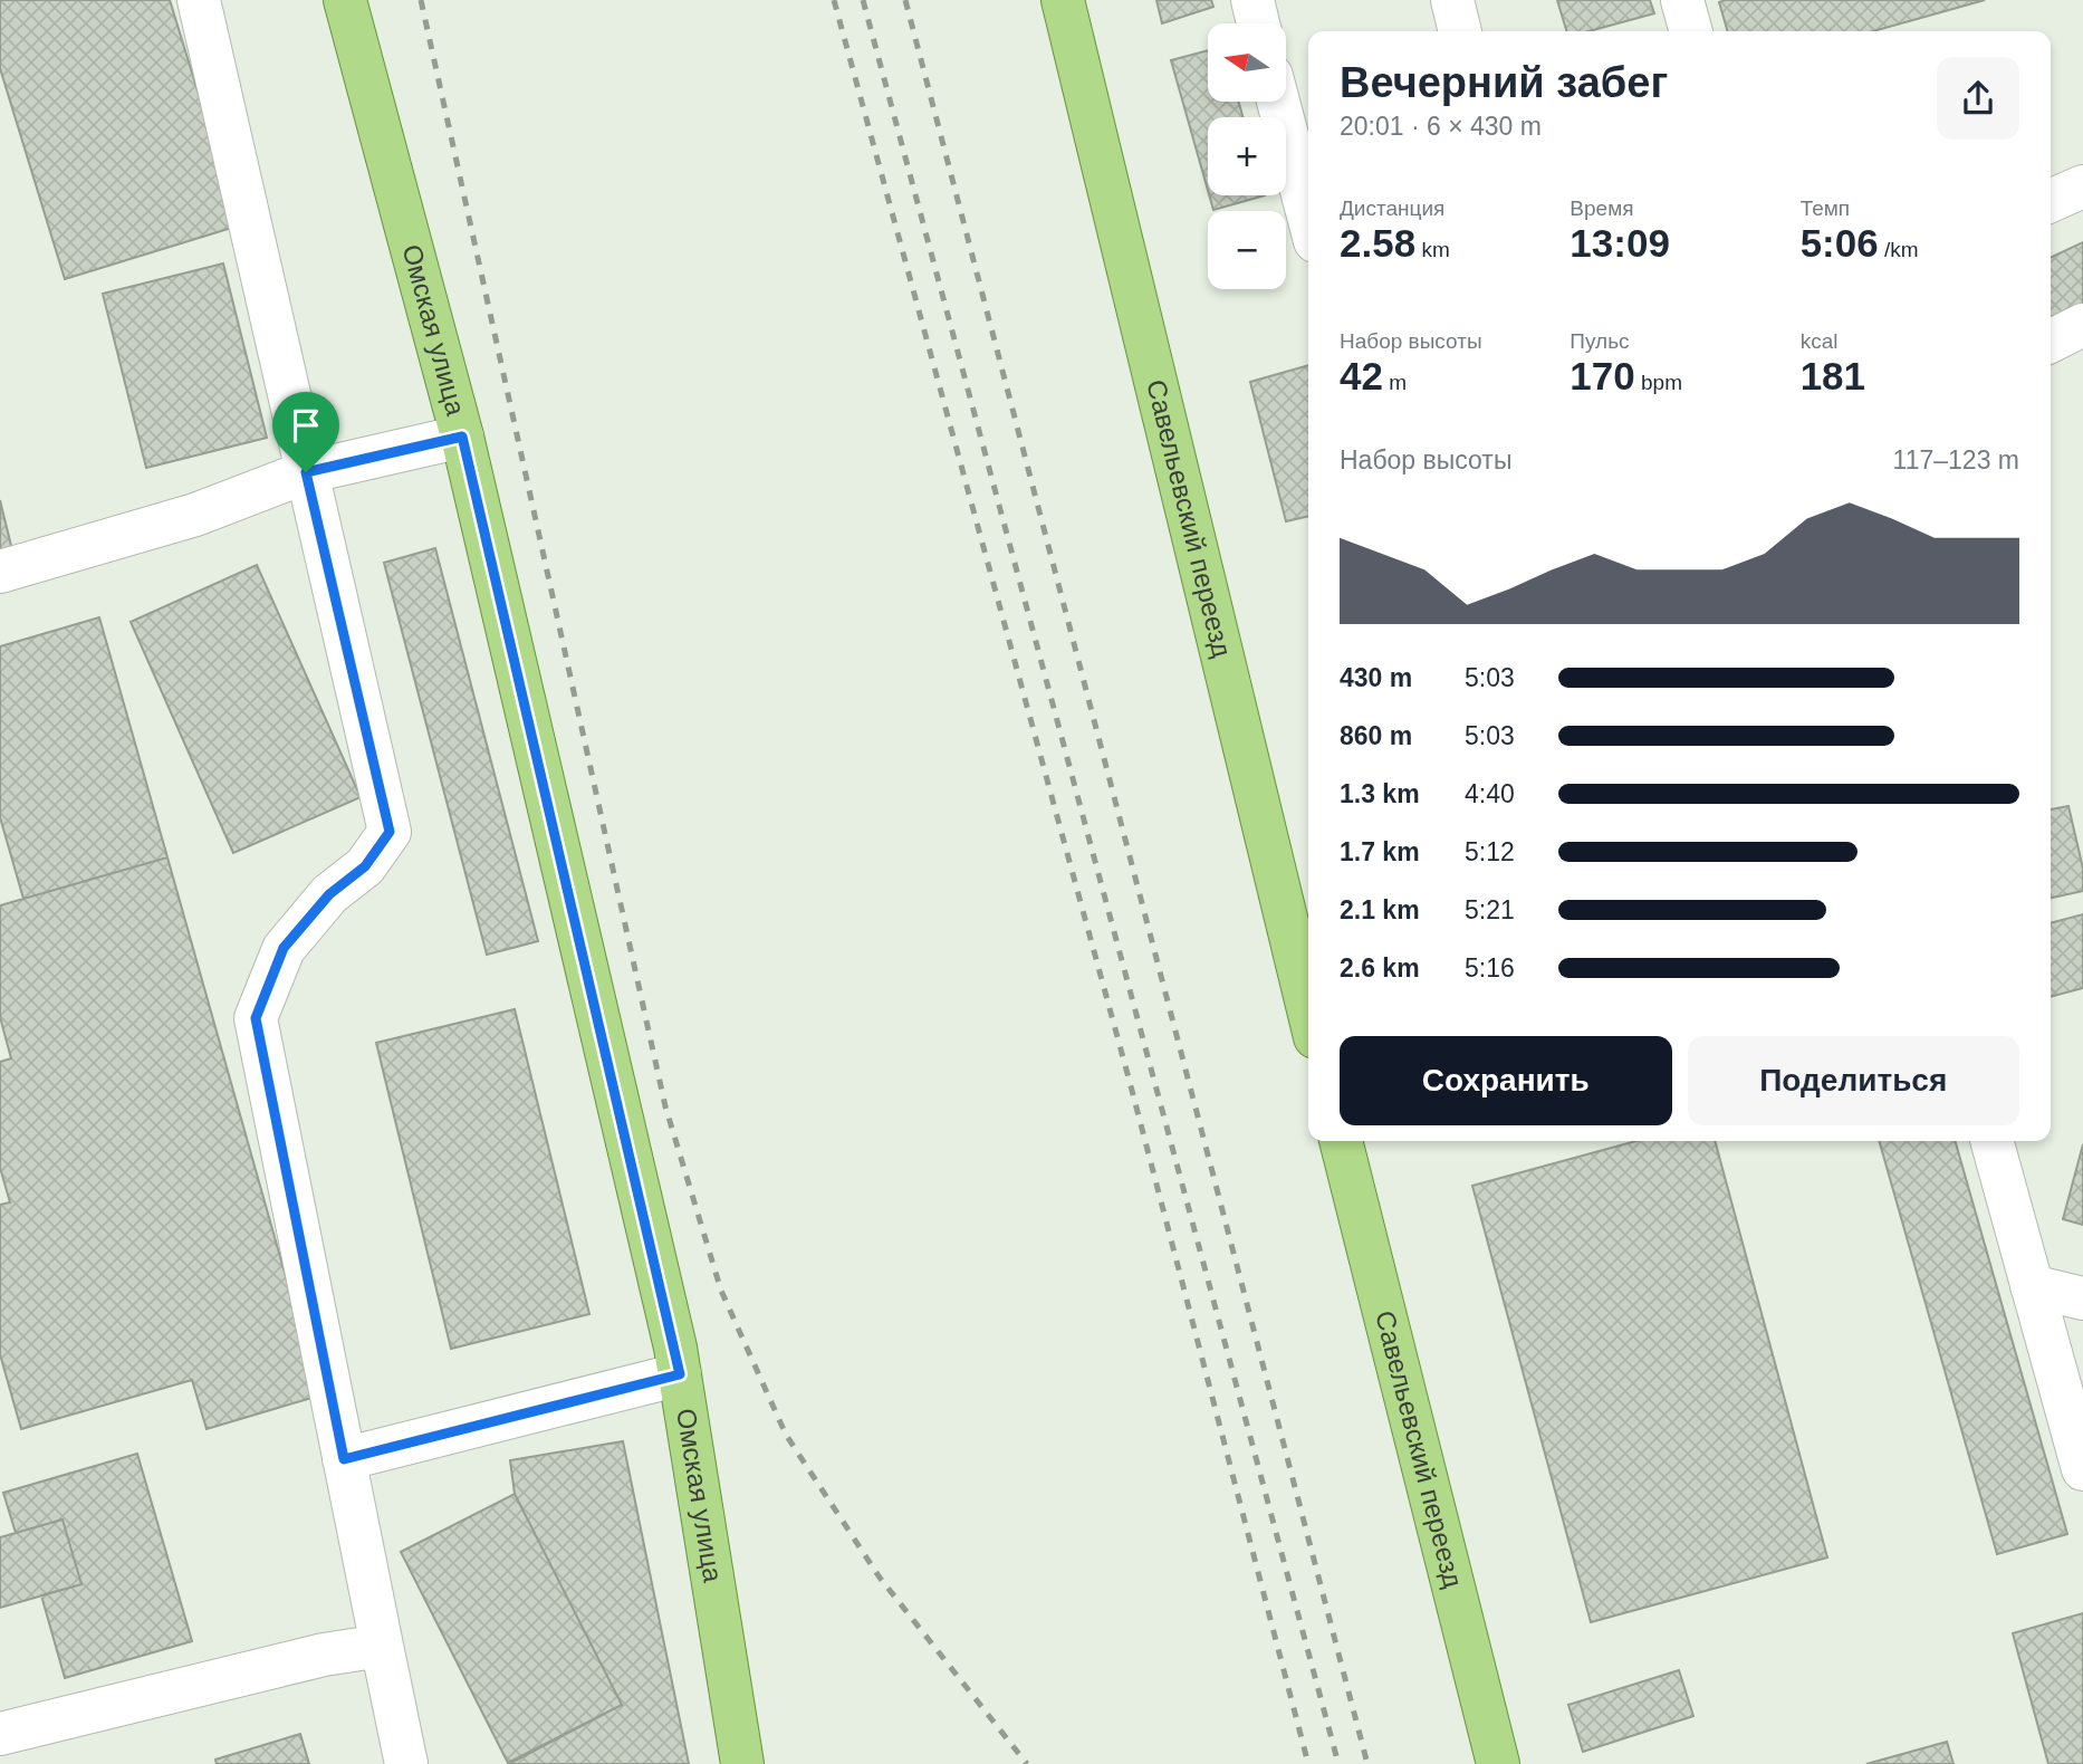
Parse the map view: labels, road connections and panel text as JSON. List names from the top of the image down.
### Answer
{
  "streets": {
    "main road": ["Омская улица", "Савельевский переезд"]
  },
  "north": "left",
  "page": {
    "map_buttons": ["+", "−"],
    "heading": ["Вечерний забег", "20:01 · 6 × 430 m"],
    "stats": [
      ["Дистанция", "2.58 km"],
      ["Время", "13:09"],
      ["Темп", "5:06 /km"],
      ["Набор высоты", "42 m"],
      ["Пульс", "170 bpm"],
      ["kcal", "181"]
    ],
    "chart": ["Набор высоты", "117–123 m"],
    "list": [
      {
        "name": "430 m",
        "note": "5:03"
      },
      {
        "name": "860 m",
        "note": "5:03"
      },
      {
        "name": "1.3 km",
        "note": "4:40"
      },
      {
        "name": "1.7 km",
        "note": "5:12"
      },
      {
        "name": "2.1 km",
        "note": "5:21"
      },
      {
        "name": "2.6 km",
        "note": "5:16"
      }
    ],
    "buttons": ["Сохранить", "Поделиться"]
  }
}
